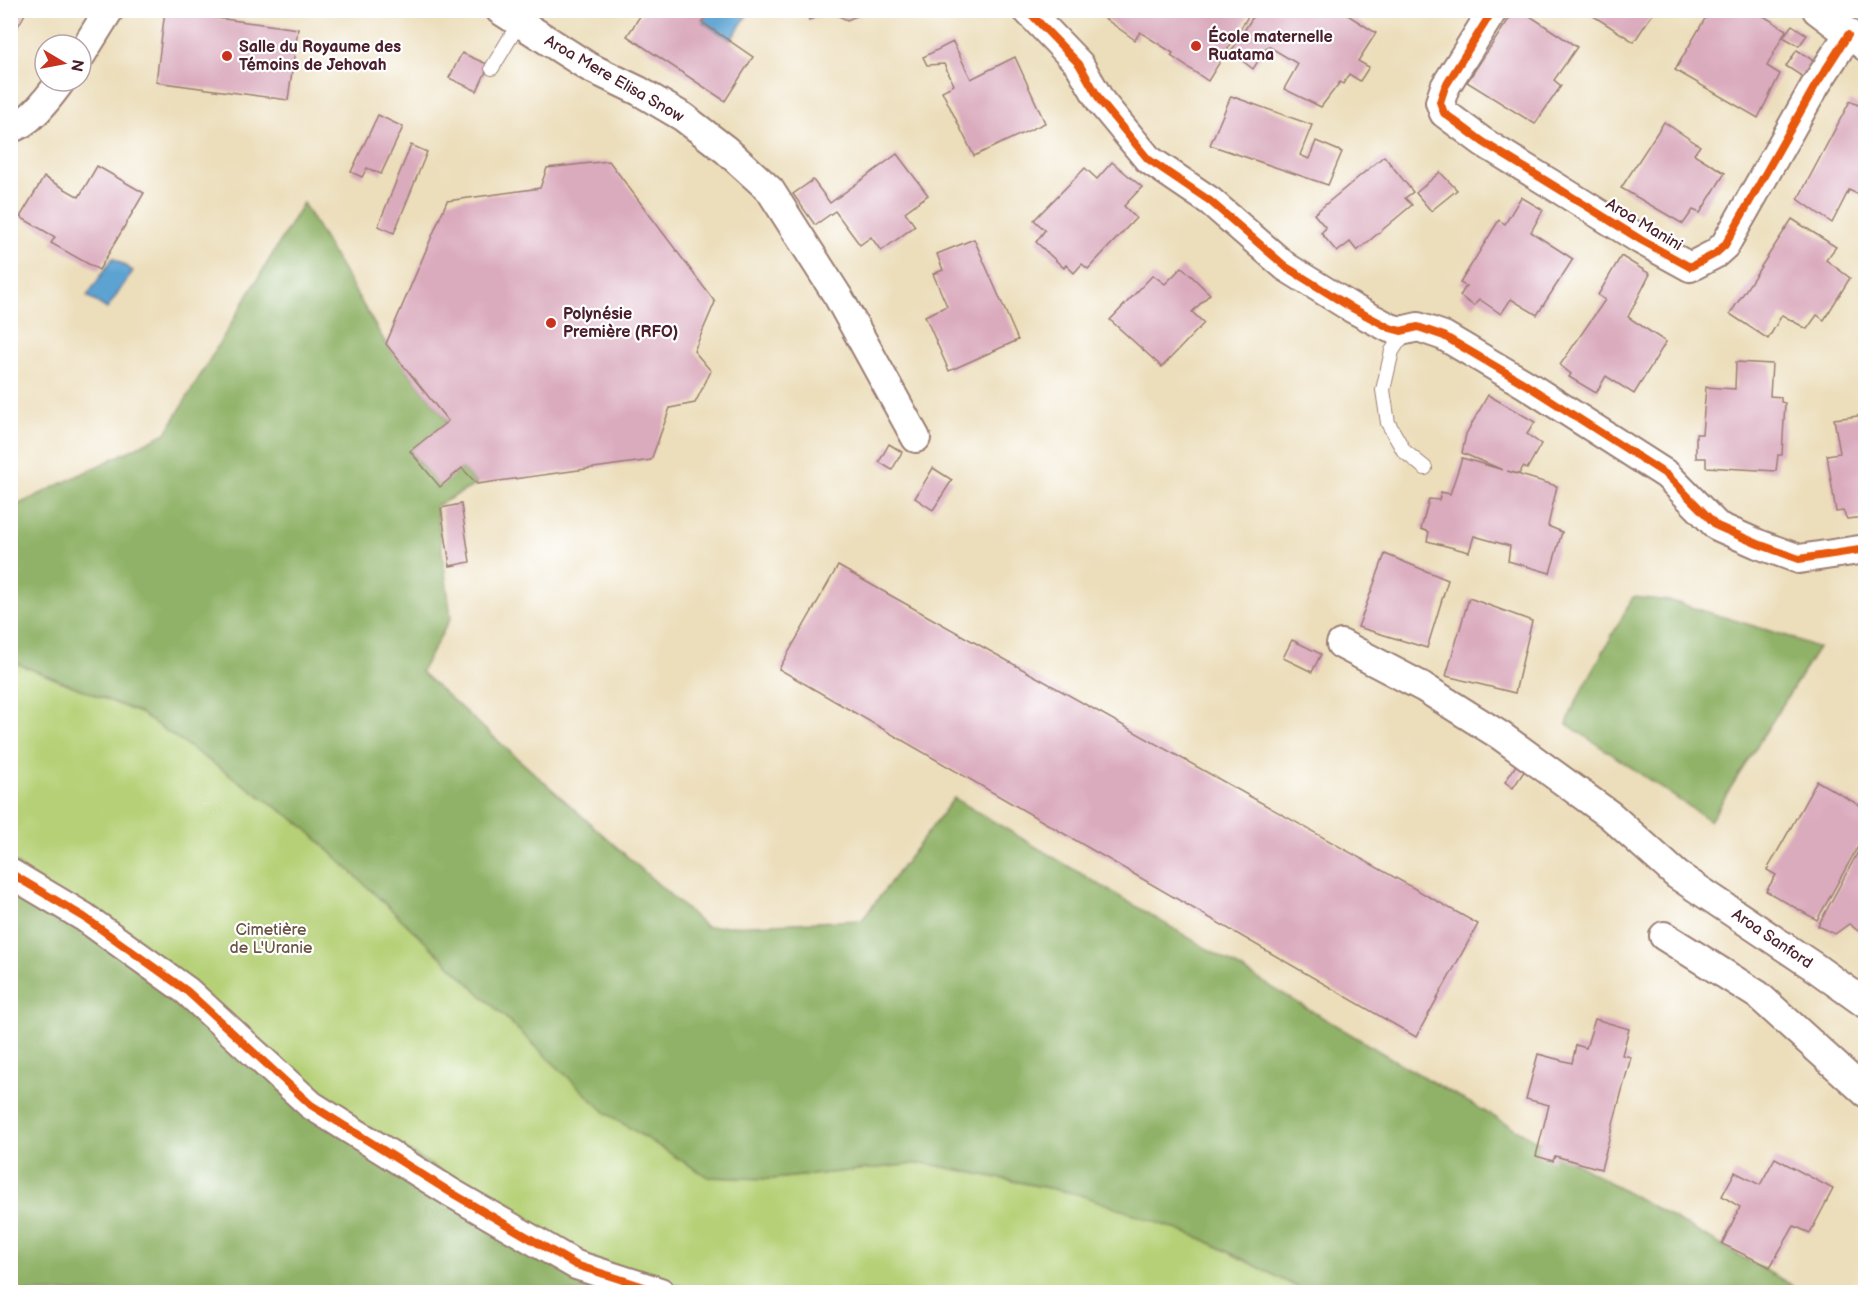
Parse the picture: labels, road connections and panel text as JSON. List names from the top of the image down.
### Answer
{
  "streets": {
    "street": ["Aroa Mere Elisa Snow", "Aroa Manini", "Aroa Sanford"]
  },
  "parks": ["Cimetière de L'Uranie"],
  "places": ["École maternelle Ruatama", "Salle du Royaume des Témoins de Jehovah", "Polynésie Première (RFO)"],
  "north": "right"
}
